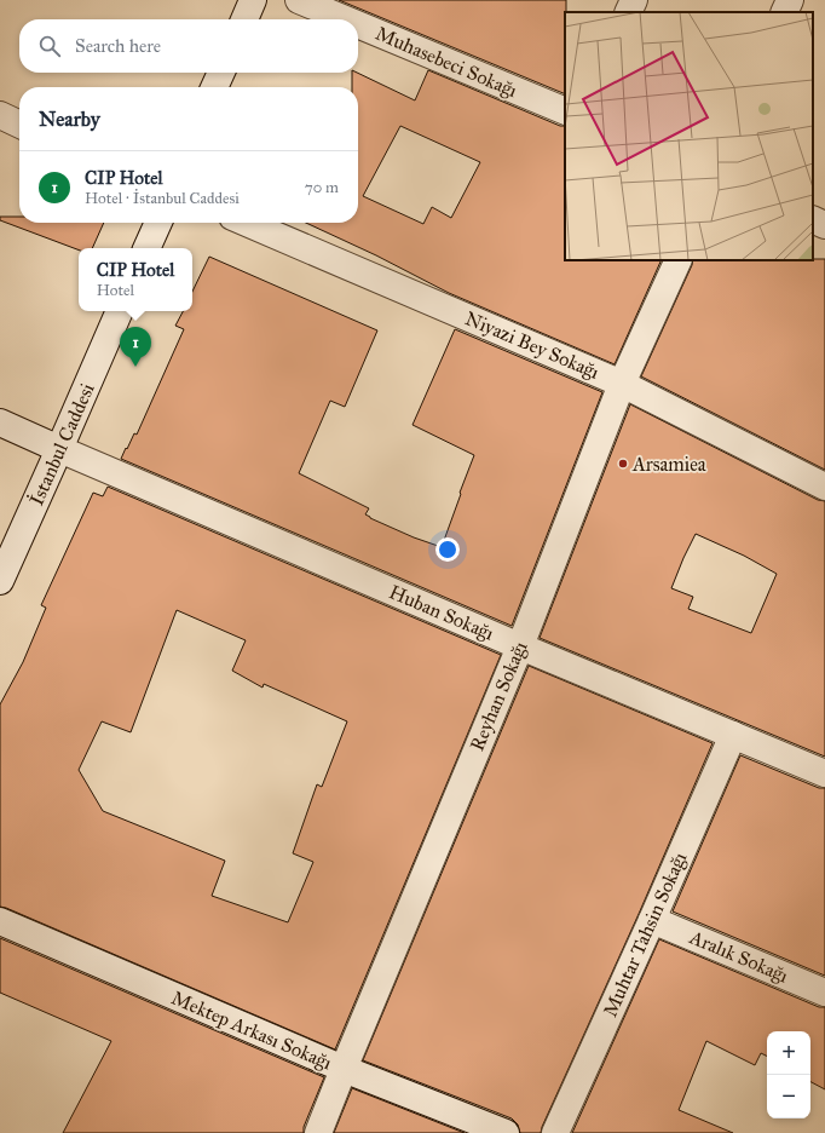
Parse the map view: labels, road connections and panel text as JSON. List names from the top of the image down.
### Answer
{
  "streets": {
    "street": [
      "Muhasebeci Sokağı",
      "Niyazi Bey Sokağı",
      "İstanbul Caddesi",
      "Huban Sokağı",
      "Reyhan Sokağı",
      "Muhtar Tahsin Sokağı",
      "Aralık Sokağı",
      "Mektep Arkası Sokağı"
    ]
  },
  "crossings": [
    ["Niyazi Bey Sokağı", "Reyhan Sokağı"],
    ["İstanbul Caddesi", "Huban Sokağı"],
    ["Huban Sokağı", "Reyhan Sokağı"],
    ["Huban Sokağı", "Muhtar Tahsin Sokağı"],
    ["Reyhan Sokağı", "Mektep Arkası Sokağı"],
    ["Muhtar Tahsin Sokağı", "Aralık Sokağı"]
  ],
  "places": ["Arsamiea"],
  "page": {
    "search": "Search here",
    "heading": "Nearby",
    "list": [
      {
        "mark": "1",
        "name": "CIP Hotel",
        "note": "Hotel · İstanbul Caddesi",
        "value": "70 m"
      }
    ],
    "popup": ["CIP Hotel", "Hotel"],
    "pins": "1",
    "map_buttons": ["+", "−"]
  }
}
